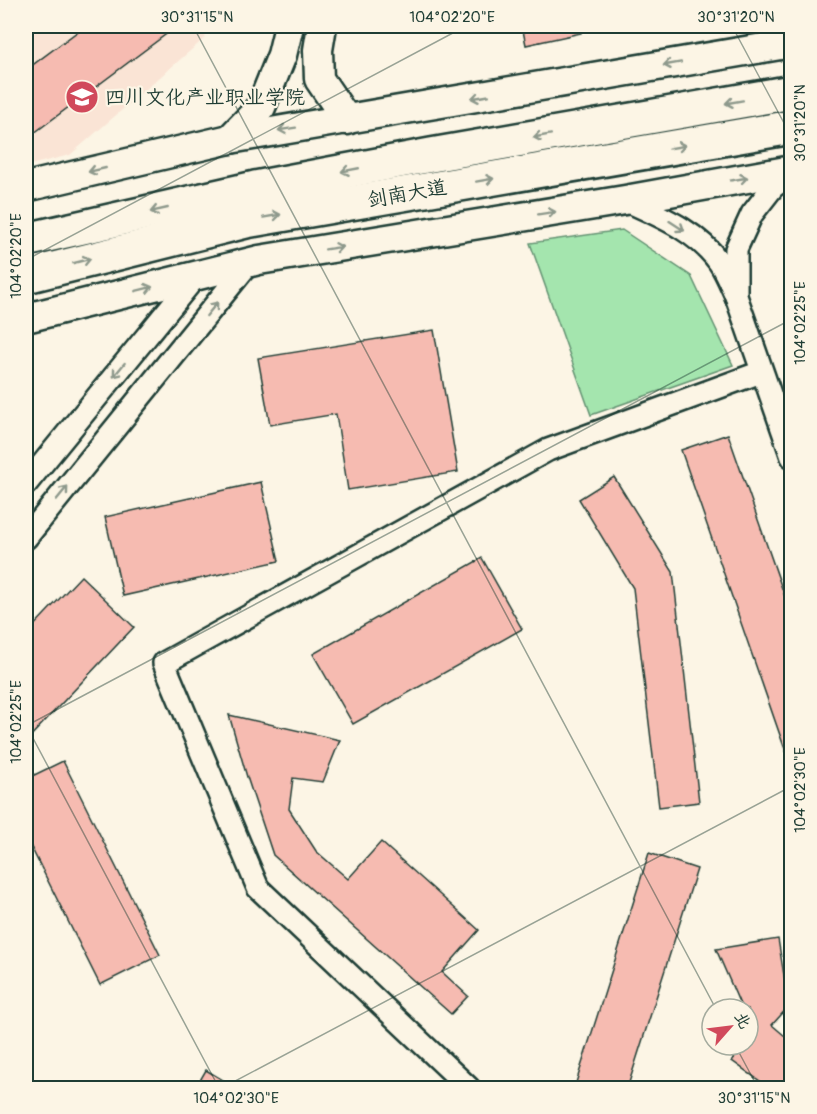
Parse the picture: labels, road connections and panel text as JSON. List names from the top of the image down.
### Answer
{
  "streets": {
    "highway": ["剑南大道"]
  },
  "places": {
    "school or university": ["四川文化产业职业学院"]
  },
  "north": "top right",
  "coordinates": [
    "30°31'15\"N",
    "104°02'20\"E",
    "30°31'20\"N",
    "104°02'25\"E",
    "104°02'30\"E"
  ]
}
